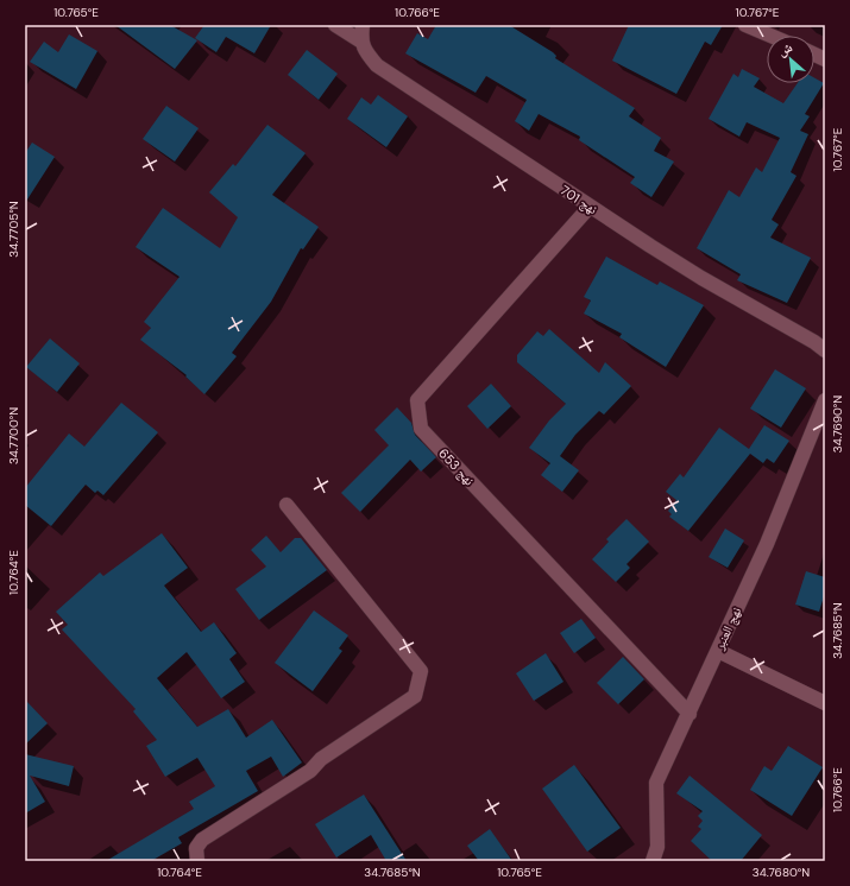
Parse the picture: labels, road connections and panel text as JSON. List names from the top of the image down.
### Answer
{
  "streets": {
    "street": ["نهج 701", "نهج 653", "نهج العنبر"]
  },
  "crossings": [
    ["نهج 701", "نهج 653"],
    ["نهج 653", "نهج العنبر"]
  ],
  "north": "top left",
  "coordinates": [
    "10.765°E",
    "10.766°E",
    "10.767°E",
    "34.7705°N",
    "34.7690°N",
    "34.7700°N",
    "10.764°E",
    "34.7685°N",
    "34.7680°N"
  ]
}
